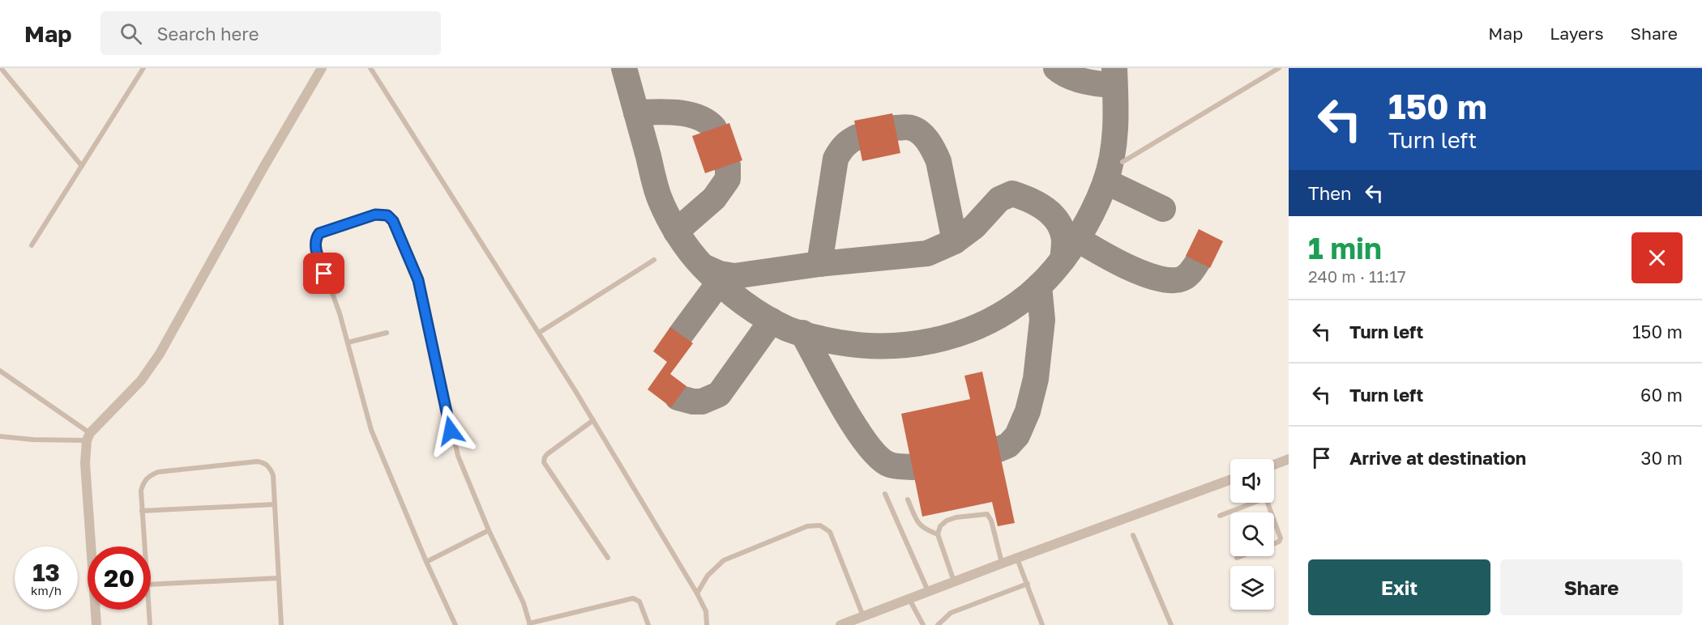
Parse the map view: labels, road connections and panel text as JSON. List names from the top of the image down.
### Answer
{
  "page": {
    "header": "Map",
    "search": "Search here",
    "nav": ["Map", "Layers", "Share"],
    "turn": ["150 m", "Turn left"],
    "then": "Then",
    "heading": ["1 min", "240 m · 11:17"],
    "list": [
      {
        "name": "Turn left",
        "value": "150 m"
      },
      {
        "name": "Turn left",
        "value": "60 m"
      },
      {
        "name": "Arrive at destination",
        "value": "30 m"
      }
    ],
    "speed": "13 km/h",
    "limit": "20",
    "buttons": ["Exit", "Share"]
  }
}
